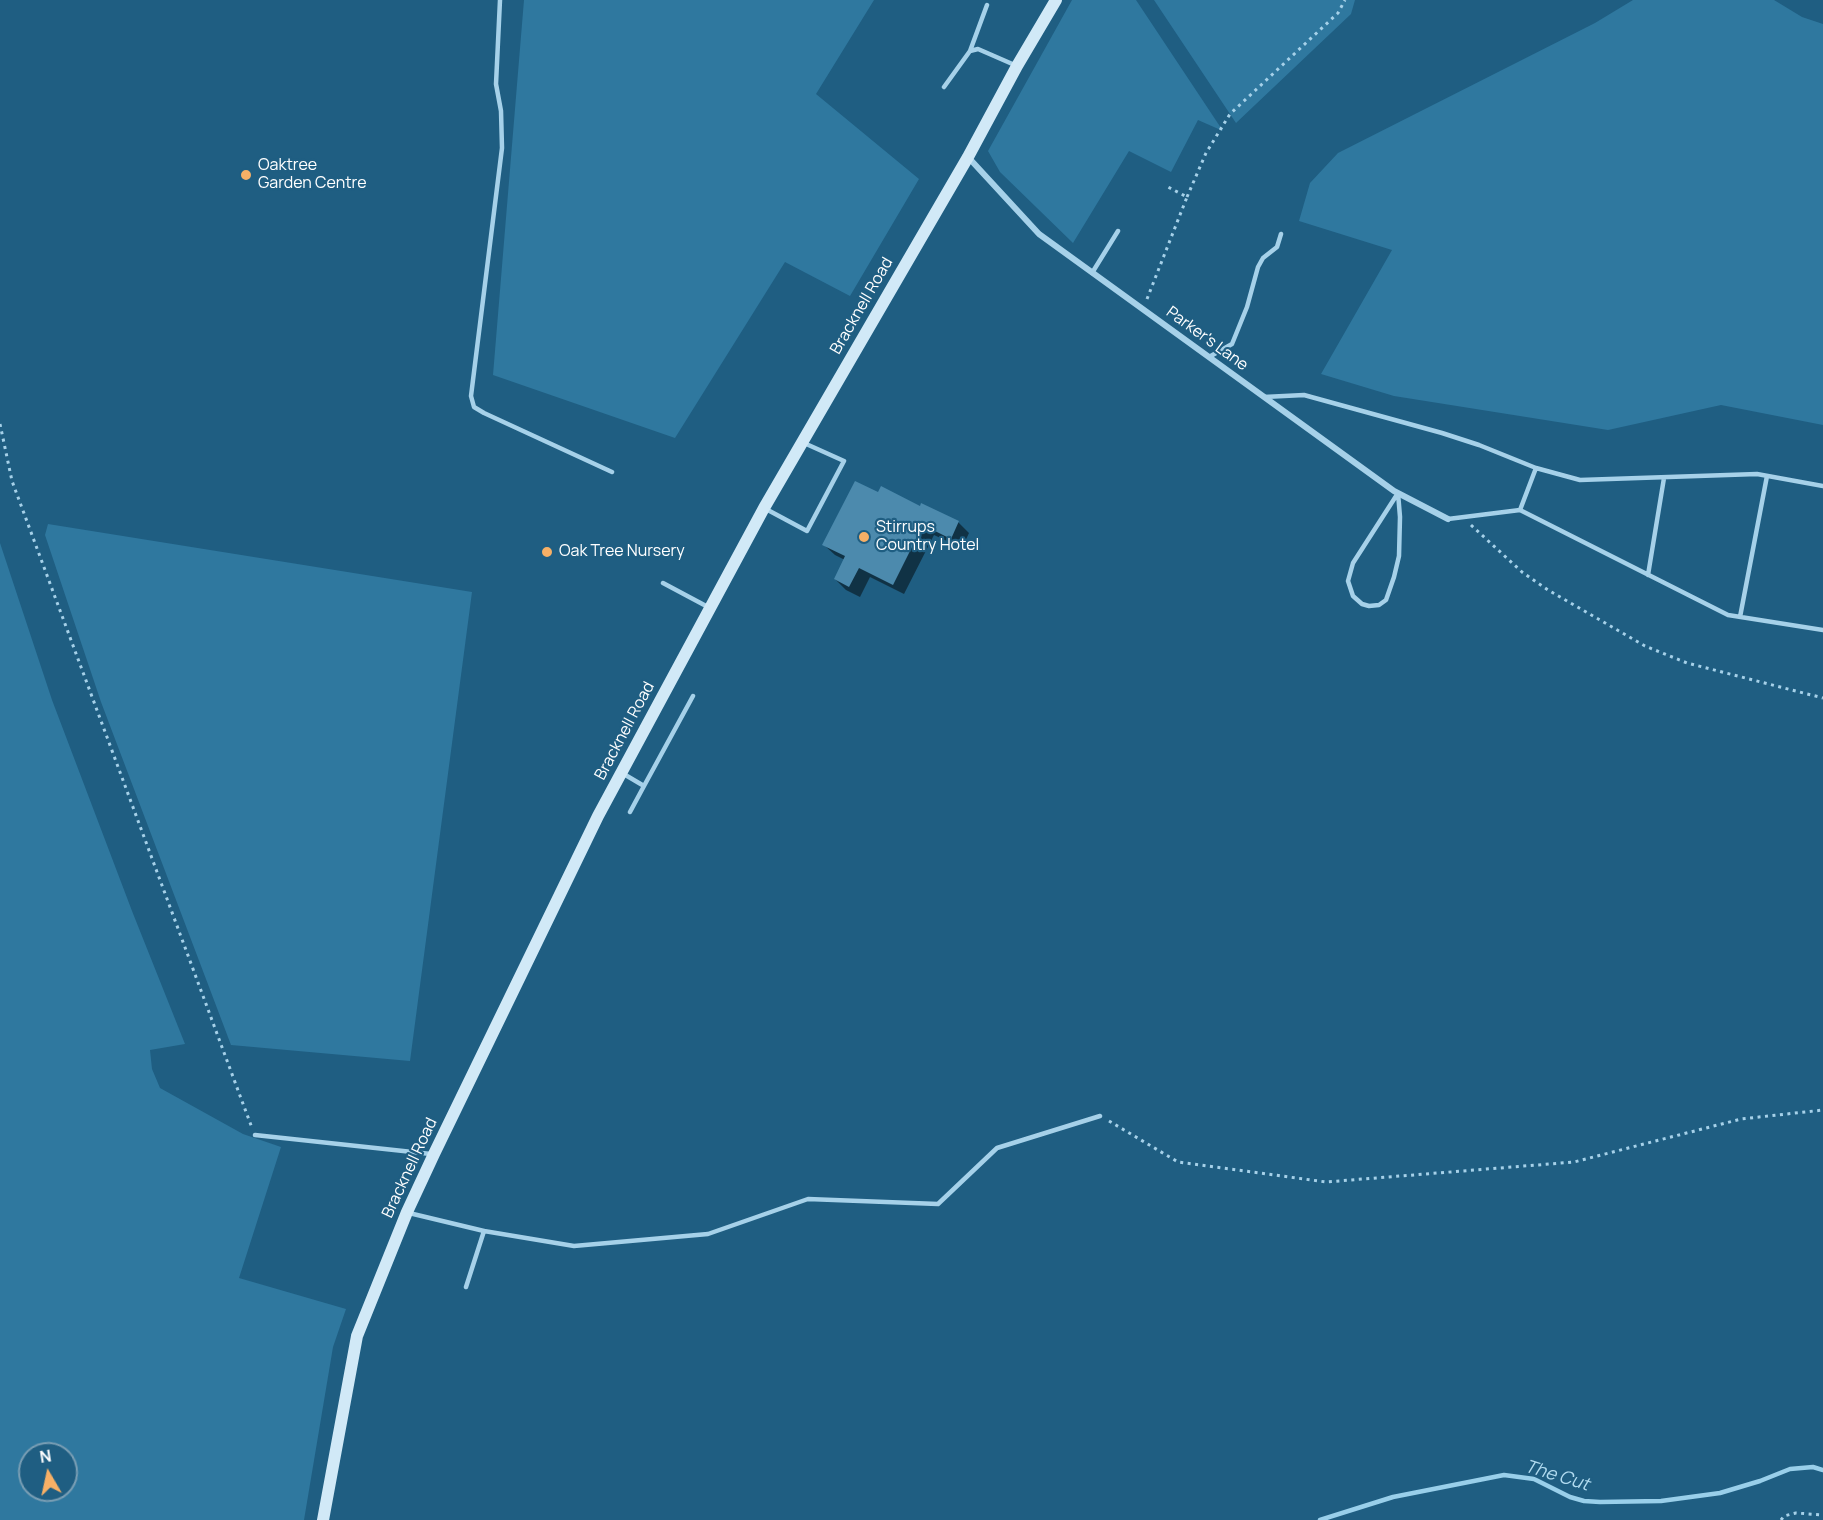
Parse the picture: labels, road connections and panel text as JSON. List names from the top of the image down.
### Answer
{
  "streets": {
    "main road": ["Bracknell Road"],
    "street": ["Parker's Lane"]
  },
  "crossings": [
    ["Bracknell Road", "Parker's Lane"]
  ],
  "water": ["The Cut"],
  "places": ["Oaktree Garden Centre", "Stirrups Country Hotel", "Oak Tree Nursery"],
  "north": "top"
}
